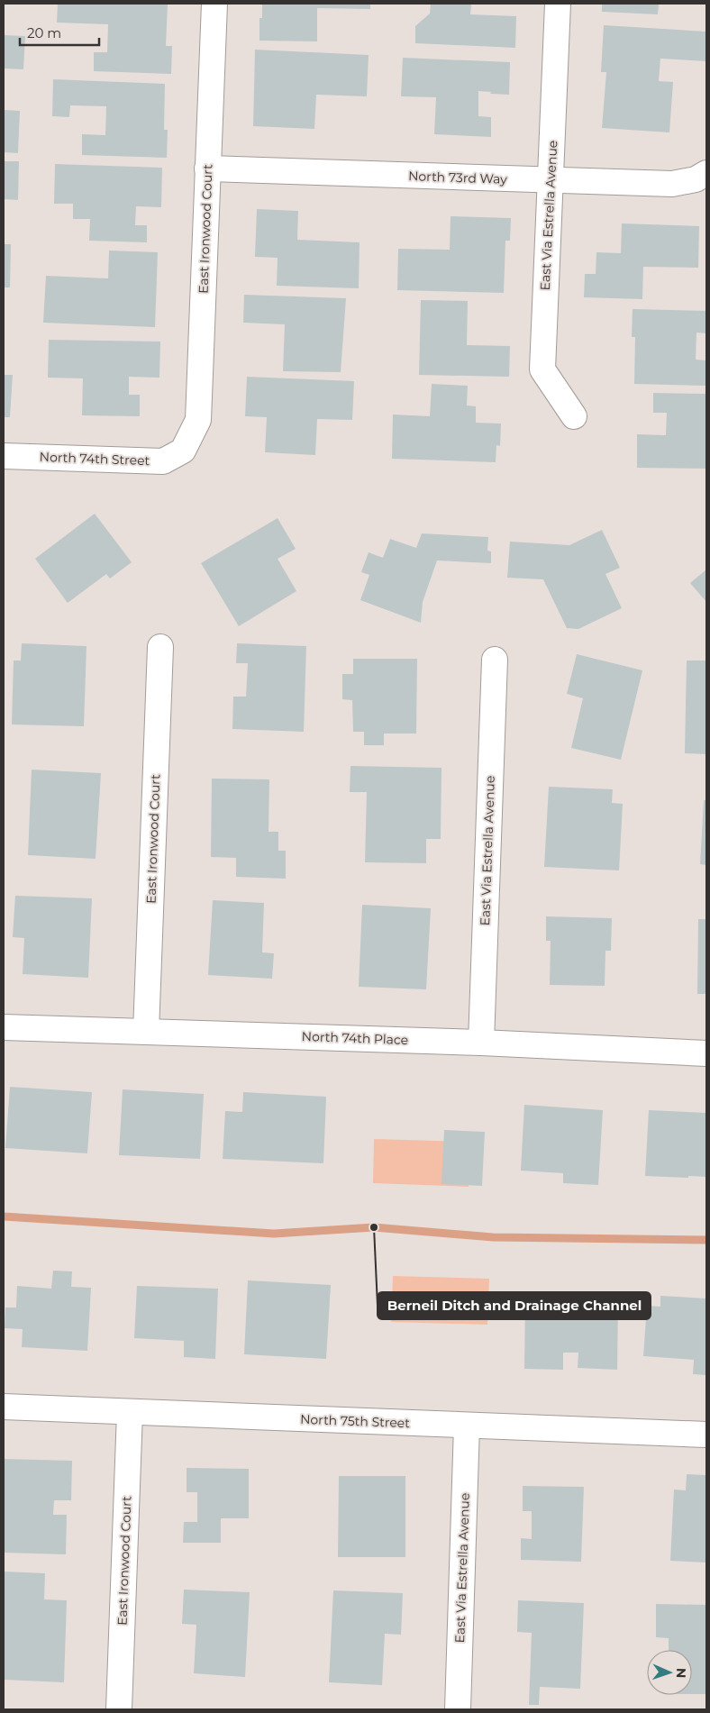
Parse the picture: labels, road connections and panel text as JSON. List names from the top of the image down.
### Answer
{
  "streets": {
    "street": [
      "North 73rd Way",
      "East Via Estrella Avenue",
      "East Ironwood Court",
      "North 74th Street",
      "North 74th Place",
      "North 75th Street"
    ]
  },
  "crossings": [
    ["North 73rd Way", "East Via Estrella Avenue"],
    ["North 73rd Way", "East Ironwood Court"],
    ["East Via Estrella Avenue", "North 74th Place"],
    ["East Via Estrella Avenue", "North 75th Street"],
    ["East Ironwood Court", "North 74th Street"],
    ["East Ironwood Court", "North 74th Place"],
    ["East Ironwood Court", "North 75th Street"]
  ],
  "places": ["Berneil Ditch and Drainage Channel"],
  "scale_bar": "20 m",
  "north": "right"
}
